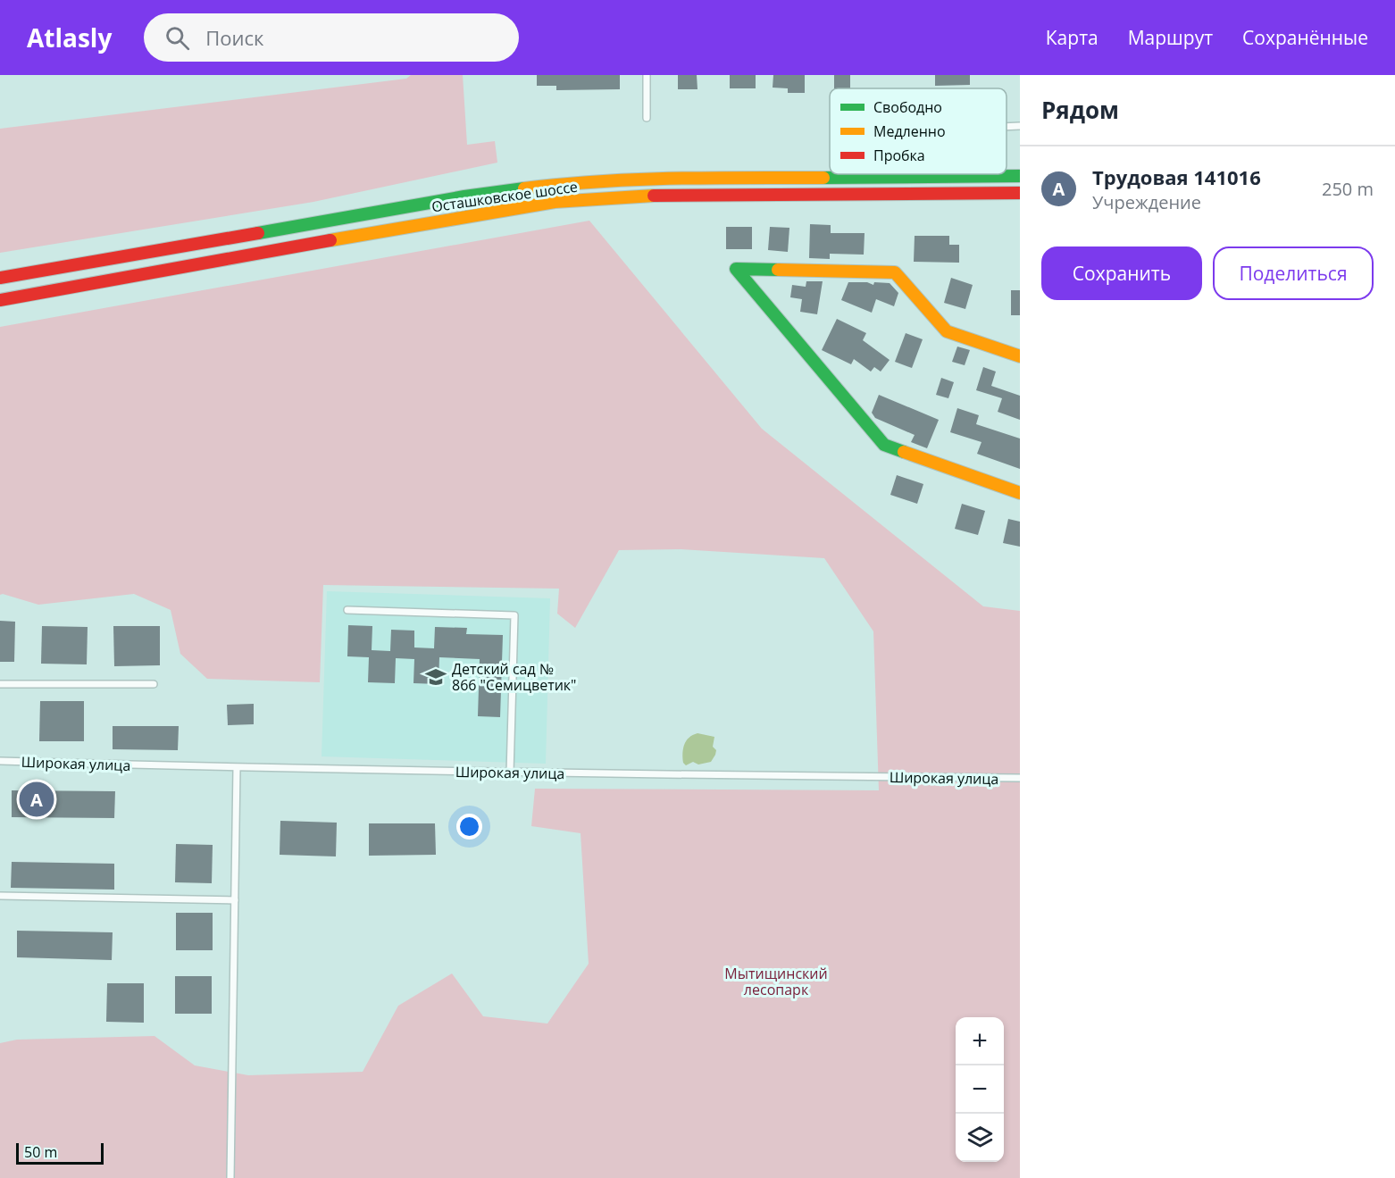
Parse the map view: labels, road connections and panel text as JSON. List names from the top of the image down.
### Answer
{
  "streets": {
    "main road": ["Осташковское шоссе"],
    "lane": ["Широкая улица"]
  },
  "parks": ["Мытищинский лесопарк"],
  "places": {
    "school or university": ["Детский сад № 866 \"Семицветик\""]
  },
  "legend": ["Свободно", "Медленно", "Пробка"],
  "scale_bar": "50 m",
  "page": {
    "header": "Atlasly",
    "search": "Поиск",
    "nav": ["Карта", "Маршрут", "Сохранённые"],
    "heading": "Рядом",
    "list": [
      {
        "mark": "A",
        "name": "Трудовая 141016",
        "note": "Учреждение",
        "value": "250 m"
      }
    ],
    "buttons": ["Сохранить", "Поделиться"],
    "pins": "A",
    "map_buttons": ["+", "−"],
    "scale": "50 m"
  }
}
